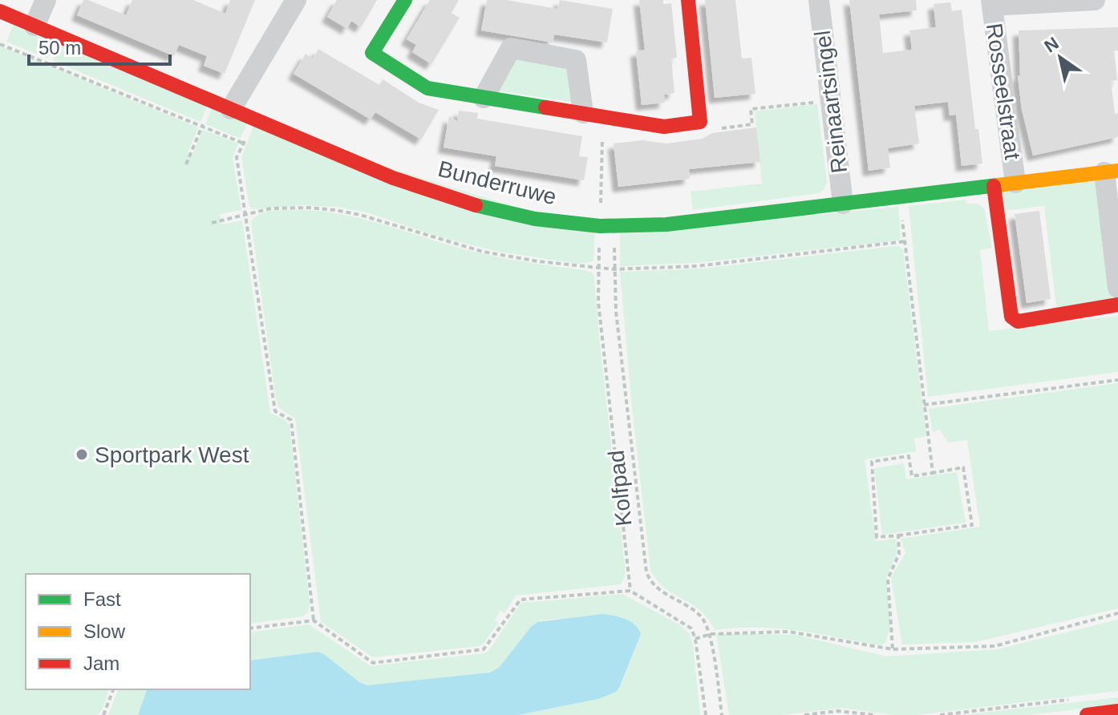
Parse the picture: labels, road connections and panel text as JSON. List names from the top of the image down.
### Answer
{
  "streets": {
    "street": ["Rosseelstraat", "Reinaartsingel", "Bunderruwe"],
    "path": ["Kolfpad"]
  },
  "crossings": [
    ["Rosseelstraat", "Bunderruwe"],
    ["Reinaartsingel", "Bunderruwe"],
    ["Bunderruwe", "Kolfpad"]
  ],
  "places": ["Sportpark West"],
  "legend": ["Fast", "Slow", "Jam"],
  "scale_bar": "50 m",
  "north": "top left"
}
